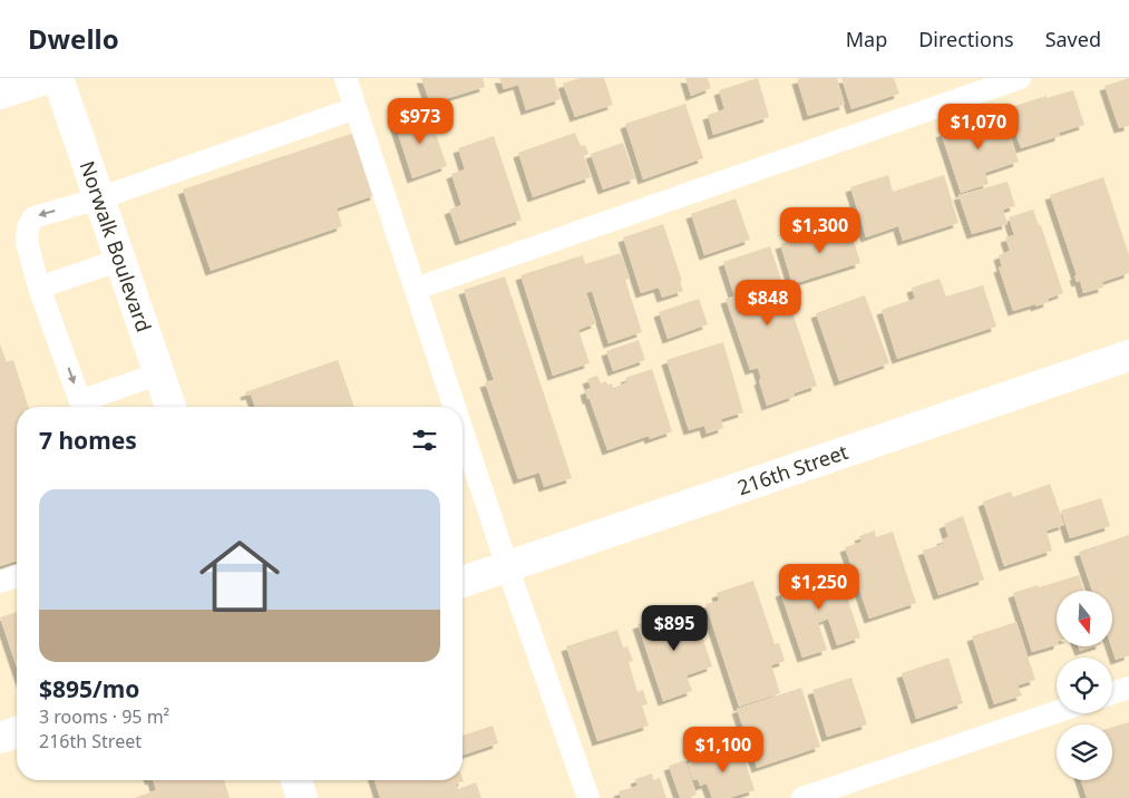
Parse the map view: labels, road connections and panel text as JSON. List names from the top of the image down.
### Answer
{
  "streets": {
    "street": ["Norwalk Boulevard", "216th Street"]
  },
  "north": "bottom",
  "page": {
    "header": "Dwello",
    "nav": ["Map", "Directions", "Saved"],
    "price": [
      "$973",
      "$1,070",
      "$1,300",
      "$848",
      "$1,250",
      "$895",
      "$1,100"
    ],
    "heading": "7 homes",
    "list": [
      {
        "name": "$895/mo",
        "note": "3 rooms · 95 m² · 216th Street"
      }
    ]
  }
}
